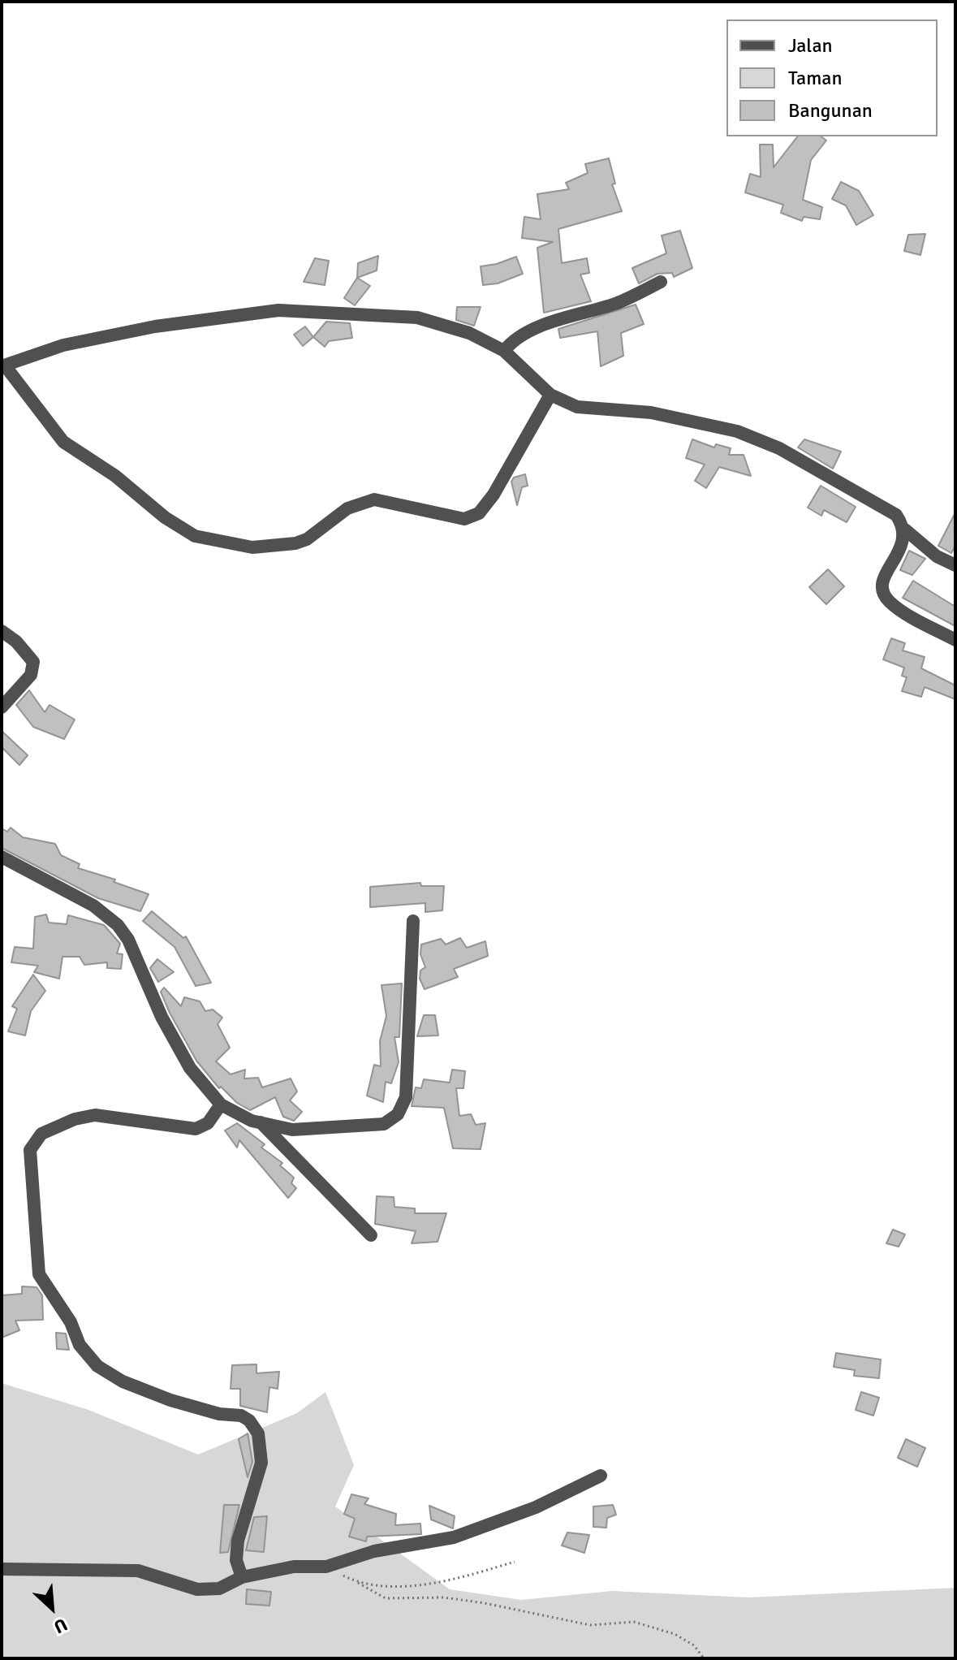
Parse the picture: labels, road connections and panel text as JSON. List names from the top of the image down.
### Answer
{
  "legend": ["Jalan", "Taman", "Bangunan"],
  "north": "bottom right"
}
